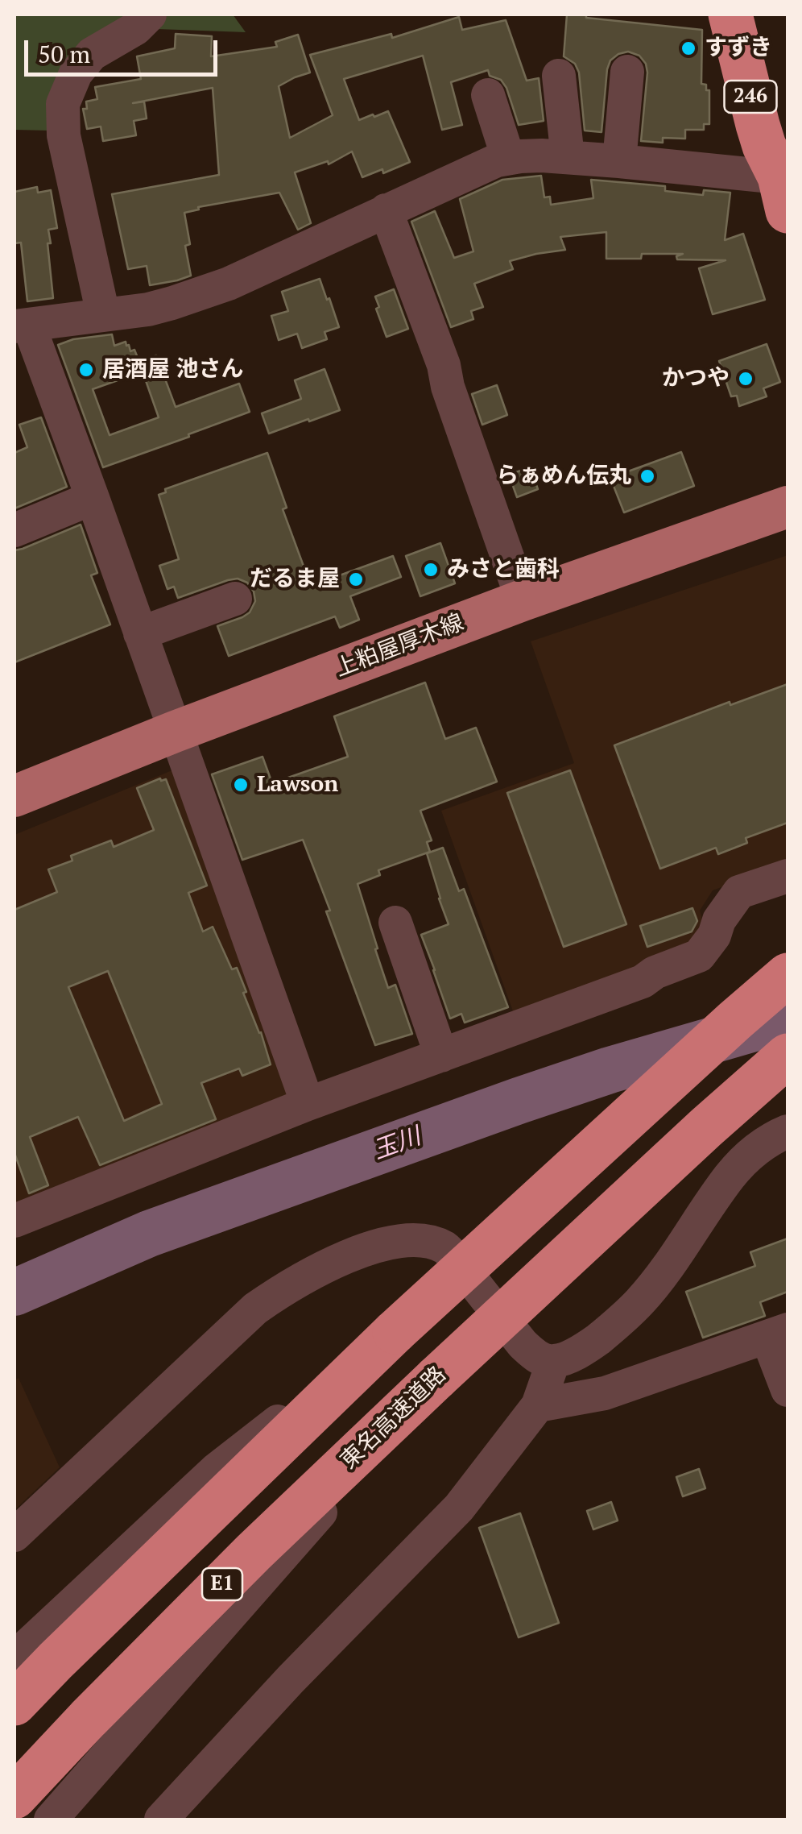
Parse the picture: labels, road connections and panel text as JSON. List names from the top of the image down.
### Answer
{
  "streets": {
    "highway": ["246", "東名高速道路", "E1"],
    "main road": ["上粕屋厚木線"]
  },
  "water": ["玉川"],
  "places": [
    "すずき",
    "居酒屋 池さん",
    "かつや",
    "らぁめん伝丸",
    "みさと歯科",
    "だるま屋",
    "Lawson"
  ],
  "scale_bar": "50 m"
}
